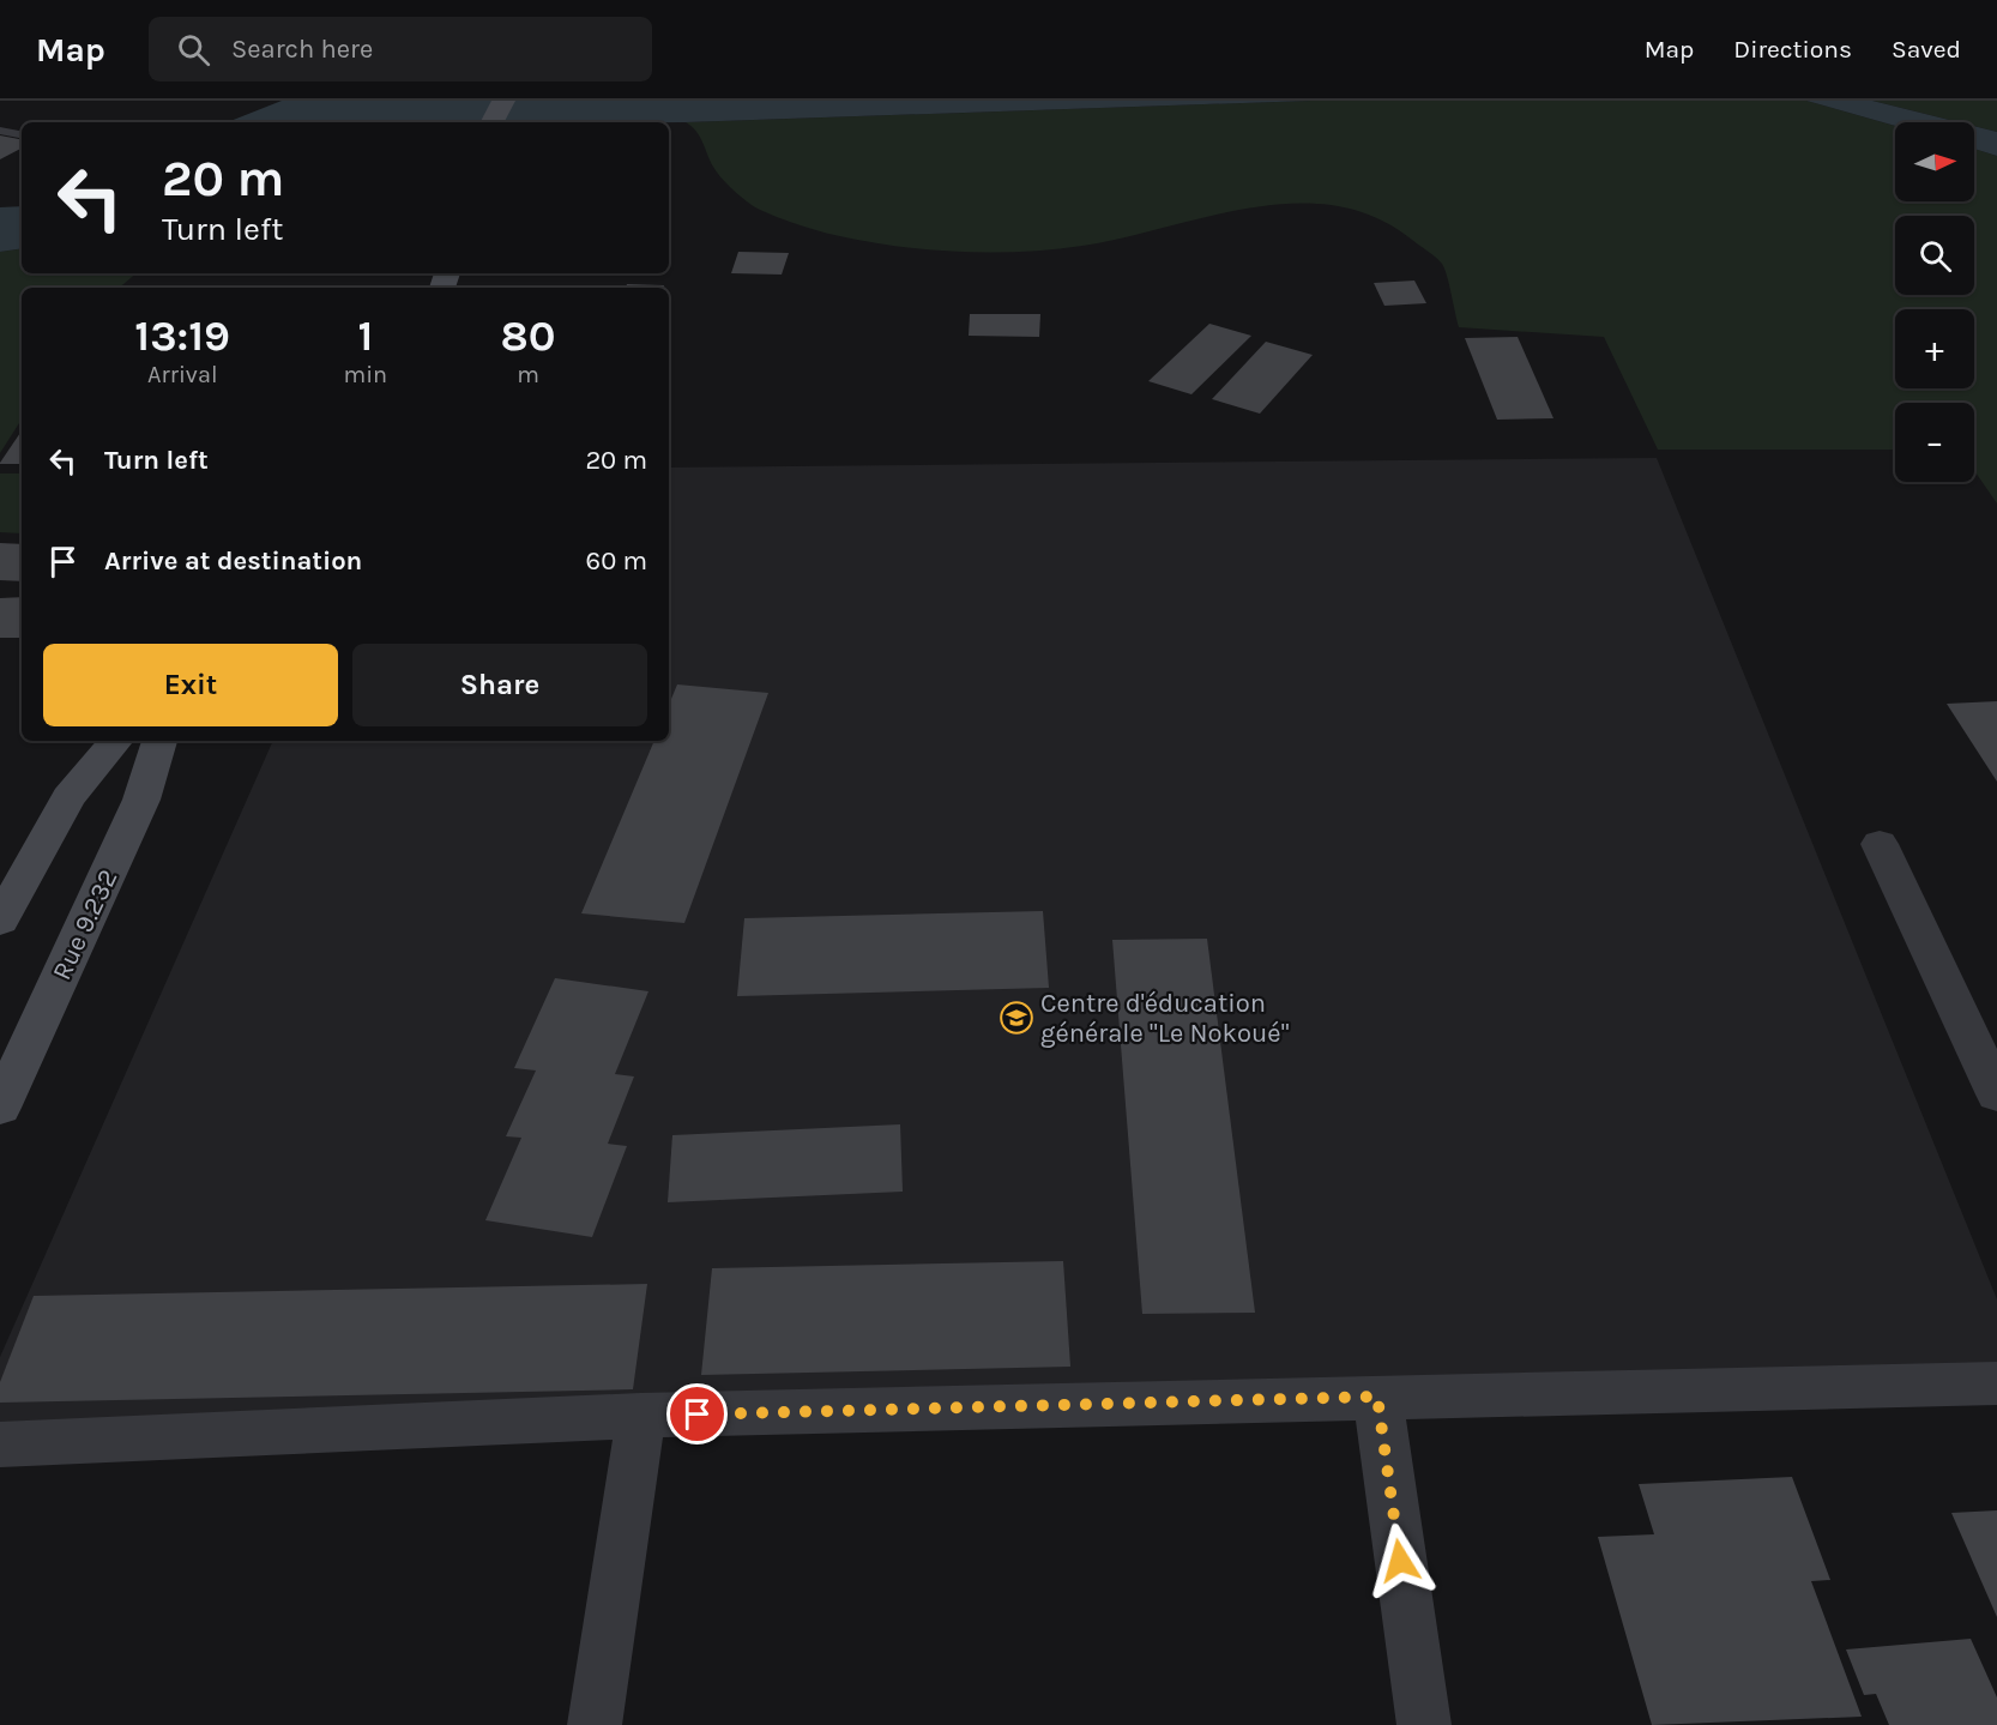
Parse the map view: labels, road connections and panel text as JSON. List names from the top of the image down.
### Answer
{
  "streets": {
    "street": ["Rue 9.232"]
  },
  "places": {
    "school or university": ["Centre d'éducation générale \"Le Nokoué\""]
  },
  "north": "right",
  "page": {
    "header": "Map",
    "search": "Search here",
    "nav": ["Map", "Directions", "Saved"],
    "map_buttons": ["+", "−"],
    "turn": ["20 m", "Turn left"],
    "eta": [
      "13:19",
      "Arrival",
      "1",
      "min",
      "80",
      "m"
    ],
    "list": [
      {
        "name": "Turn left",
        "value": "20 m"
      },
      {
        "name": "Arrive at destination",
        "value": "60 m"
      }
    ],
    "buttons": ["Exit", "Share"]
  }
}
